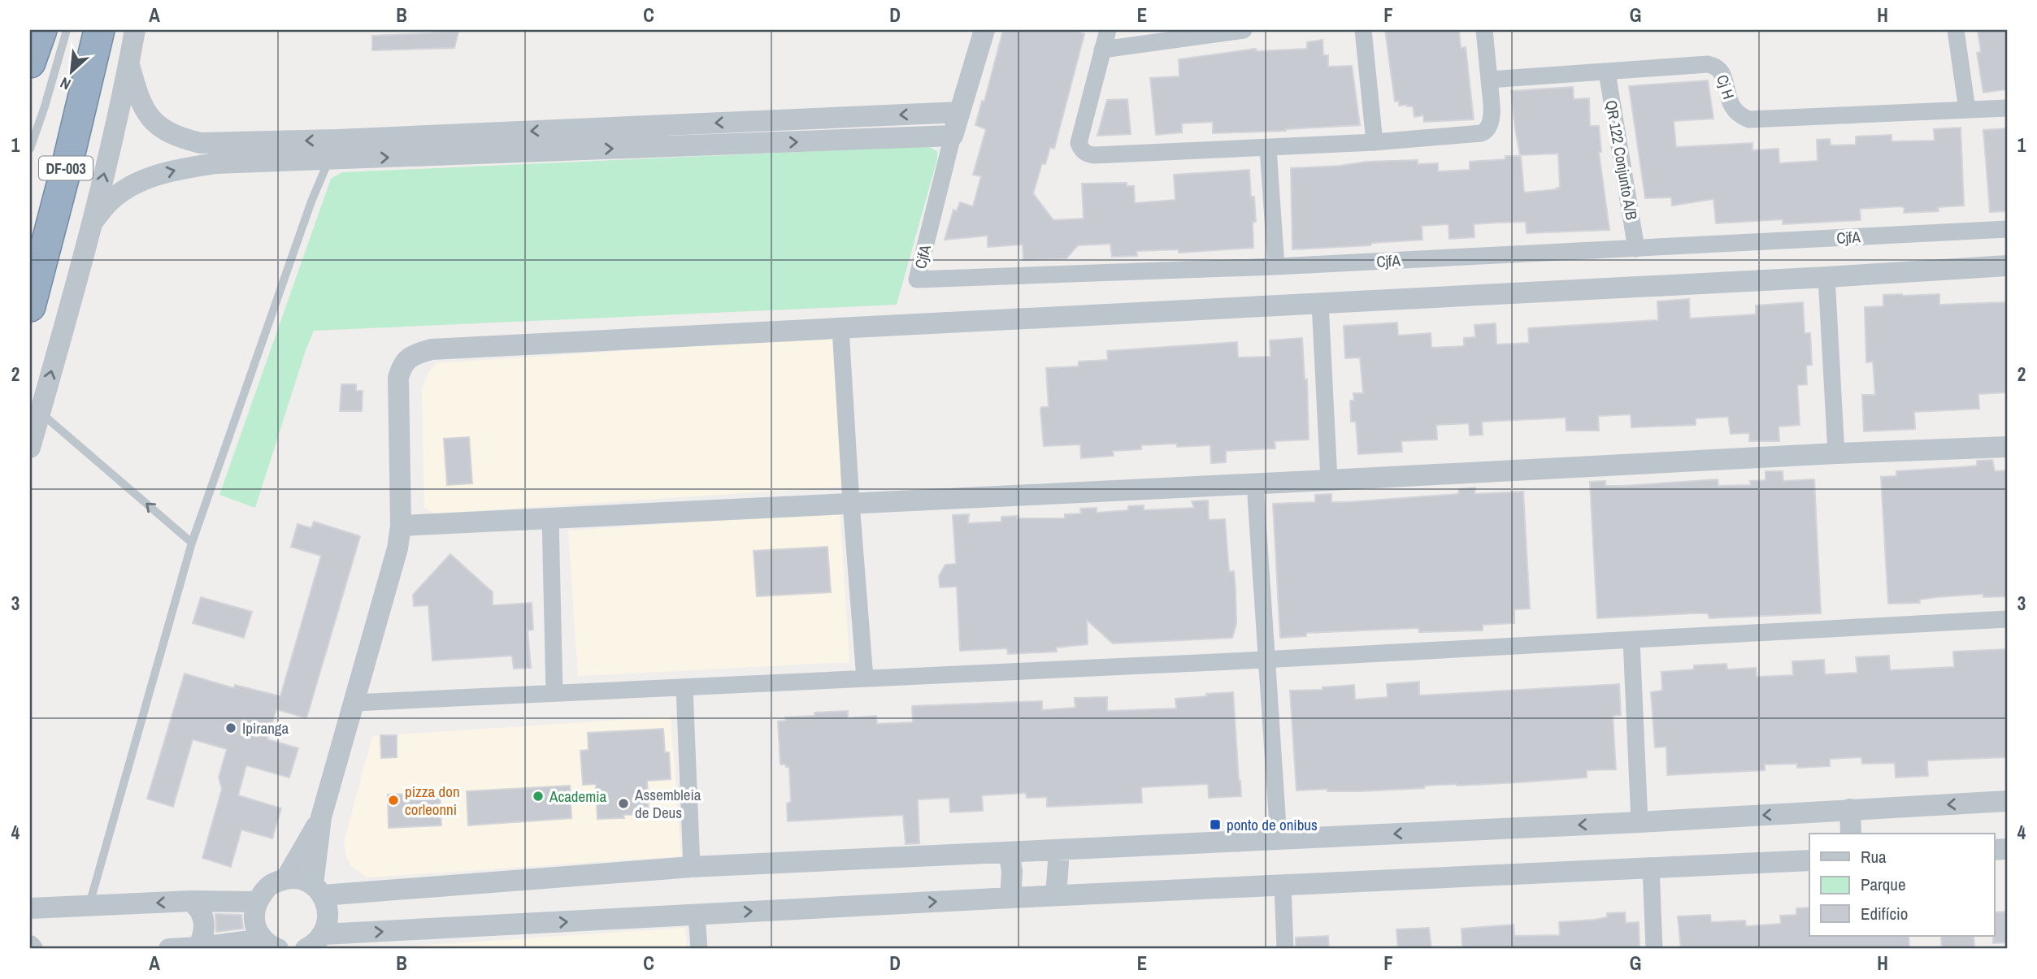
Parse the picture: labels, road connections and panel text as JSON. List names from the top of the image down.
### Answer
{
  "streets": {
    "highway": ["DF-003"],
    "street": ["Cj H", "QR 122 Conjunto A/B", "CjfA"]
  },
  "crossings": [
    ["Cj H", "QR 122 Conjunto A/B"],
    ["QR 122 Conjunto A/B", "CjfA"]
  ],
  "places": {
    "other": [
      "Ipiranga",
      "Academia",
      "pizza don corleonni",
      "Assembleia de Deus"
    ],
    "transit": ["ponto de onibus"]
  },
  "legend": ["Rua", "Parque", "Edifício"],
  "north": "bottom left",
  "grid": {
    "columns": [
      "A",
      "B",
      "C",
      "D",
      "E",
      "F",
      "G",
      "H"
    ],
    "rows": [
      "1",
      "2",
      "3",
      "4"
    ]
  }
}
